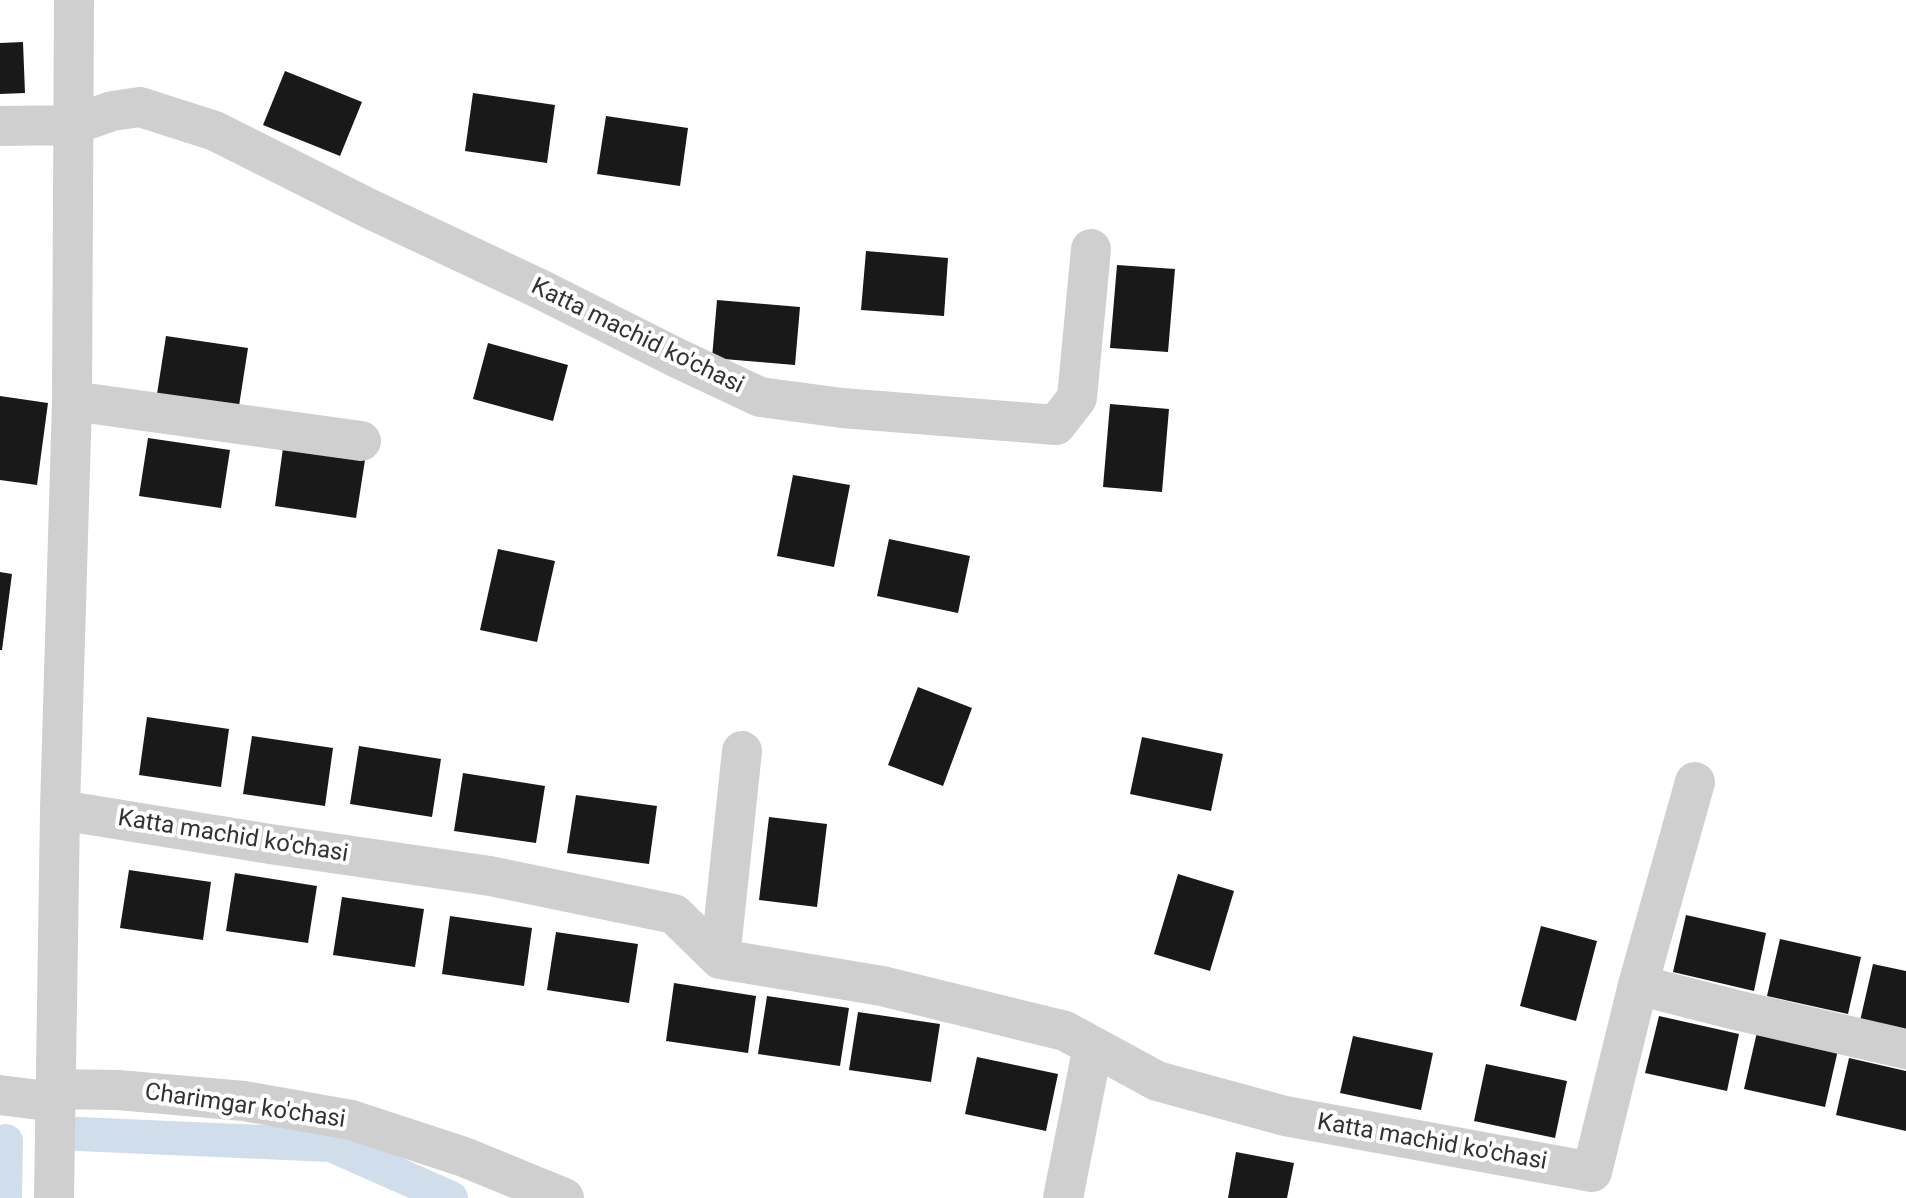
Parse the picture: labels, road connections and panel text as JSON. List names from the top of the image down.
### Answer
{
  "streets": {
    "street": ["Katta machid ko'chasi", "Charimgar ko'chasi"]
  }
}
